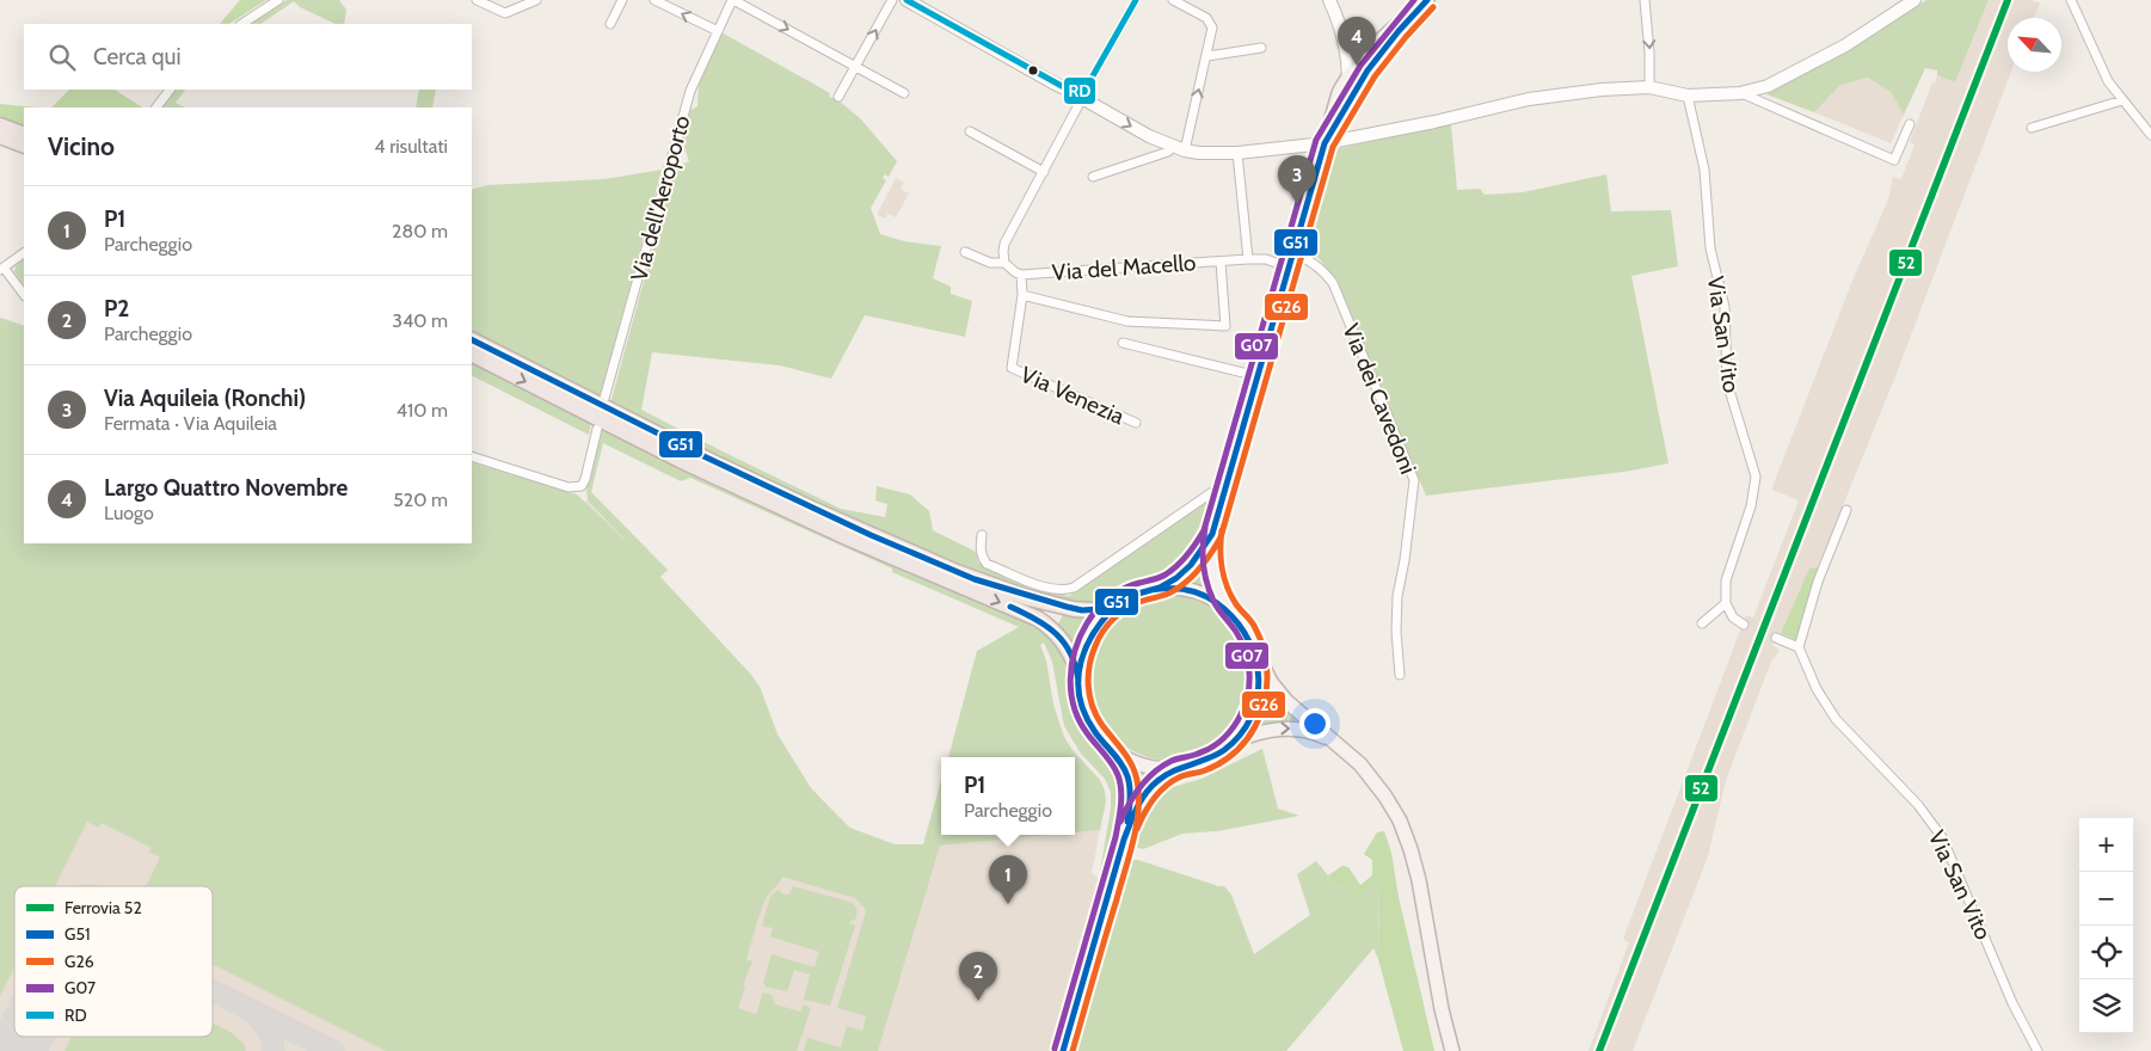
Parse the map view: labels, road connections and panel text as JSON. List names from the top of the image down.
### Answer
{
  "streets": {
    "street": [
      "Via dell'Aeroporto",
      "Via del Macello",
      "Via San Vito",
      "Via Venezia",
      "Via dei Cavedoni"
    ]
  },
  "crossings": [
    ["Via del Macello", "Via Venezia"]
  ],
  "lines": [
    "rail line 52",
    "transit line G51",
    "transit line G07",
    "transit line RD",
    "transit line G26"
  ],
  "legend": [
    "Ferrovia 52",
    "G51",
    "G26",
    "G07",
    "RD"
  ],
  "north": "top left",
  "page": {
    "pins": [
      "4",
      "3",
      "1",
      "2"
    ],
    "search": "Cerca qui",
    "heading": ["Vicino", "4 risultati"],
    "list": [
      {
        "mark": "1",
        "name": "P1",
        "note": "Parcheggio",
        "value": "280 m"
      },
      {
        "mark": "2",
        "name": "P2",
        "note": "Parcheggio",
        "value": "340 m"
      },
      {
        "mark": "3",
        "name": "Via Aquileia (Ronchi)",
        "note": "Fermata · Via Aquileia",
        "value": "410 m"
      },
      {
        "mark": "4",
        "name": "Largo Quattro Novembre",
        "note": "Luogo",
        "value": "520 m"
      }
    ],
    "popup": ["P1", "Parcheggio"],
    "map_buttons": ["+", "−"]
  }
}
